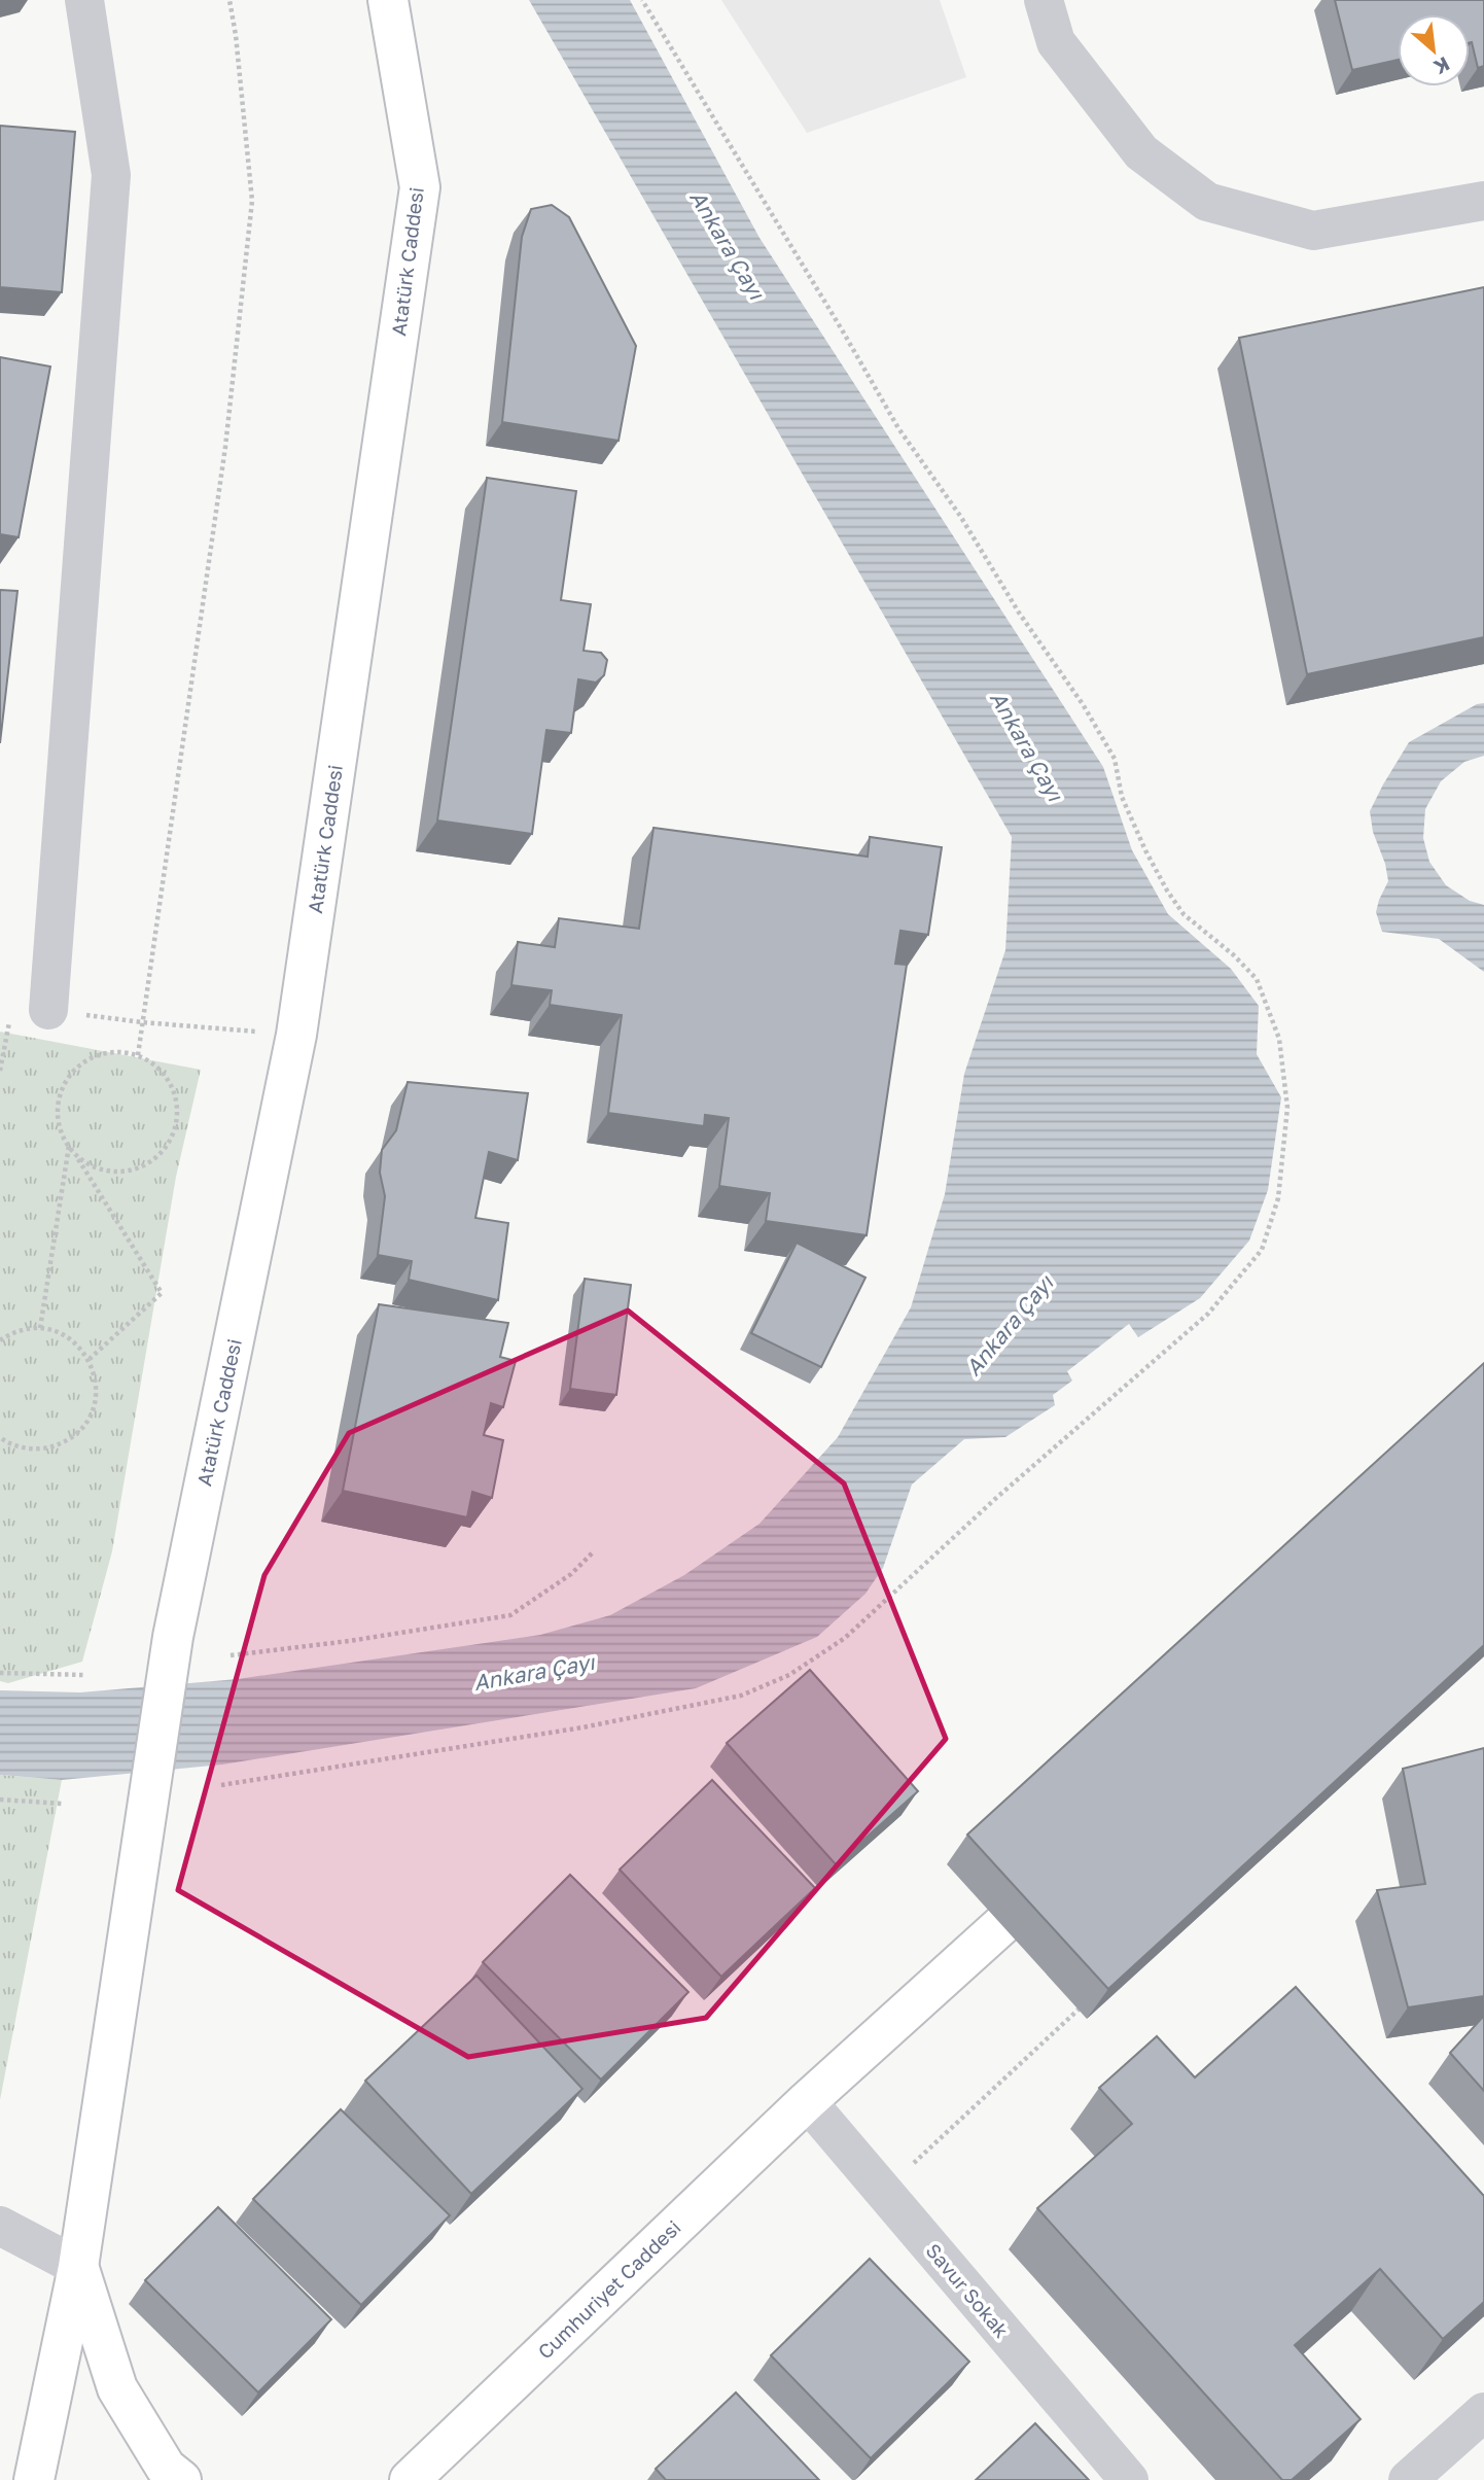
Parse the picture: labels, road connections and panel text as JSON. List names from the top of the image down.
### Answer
{
  "streets": {
    "main road": ["Atatürk Caddesi", "Cumhuriyet Caddesi"],
    "street": ["Savur Sokak"]
  },
  "crossings": [
    ["Cumhuriyet Caddesi", "Savur Sokak"]
  ],
  "water": ["Ankara Çayı"],
  "north": "bottom right"
}
